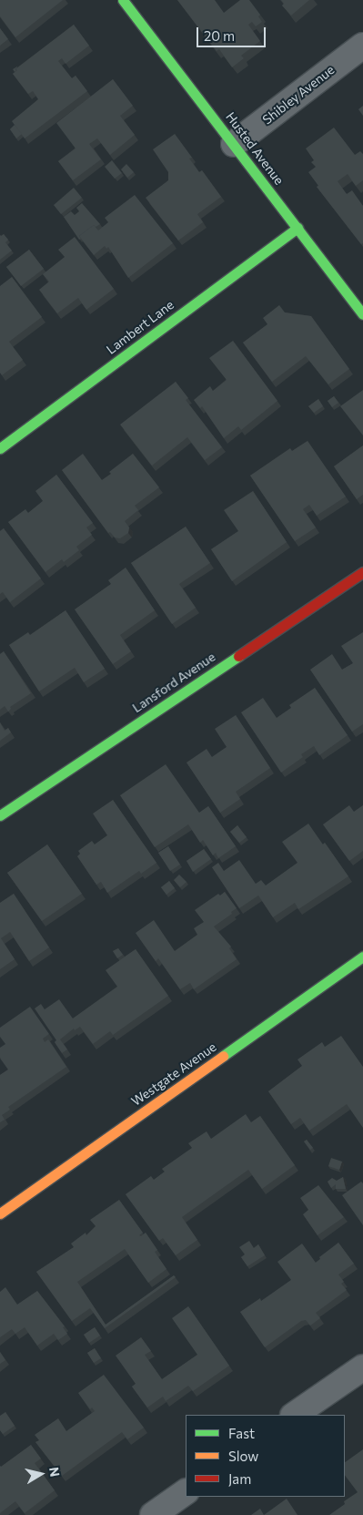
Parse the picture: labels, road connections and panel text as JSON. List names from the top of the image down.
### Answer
{
  "streets": {
    "street": [
      "Shibley Avenue",
      "Husted Avenue",
      "Lambert Lane",
      "Lansford Avenue",
      "Westgate Avenue"
    ]
  },
  "crossings": [
    ["Shibley Avenue", "Husted Avenue"],
    ["Husted Avenue", "Lambert Lane"]
  ],
  "legend": ["Fast", "Slow", "Jam"],
  "scale_bar": "20 m",
  "north": "right"
}
